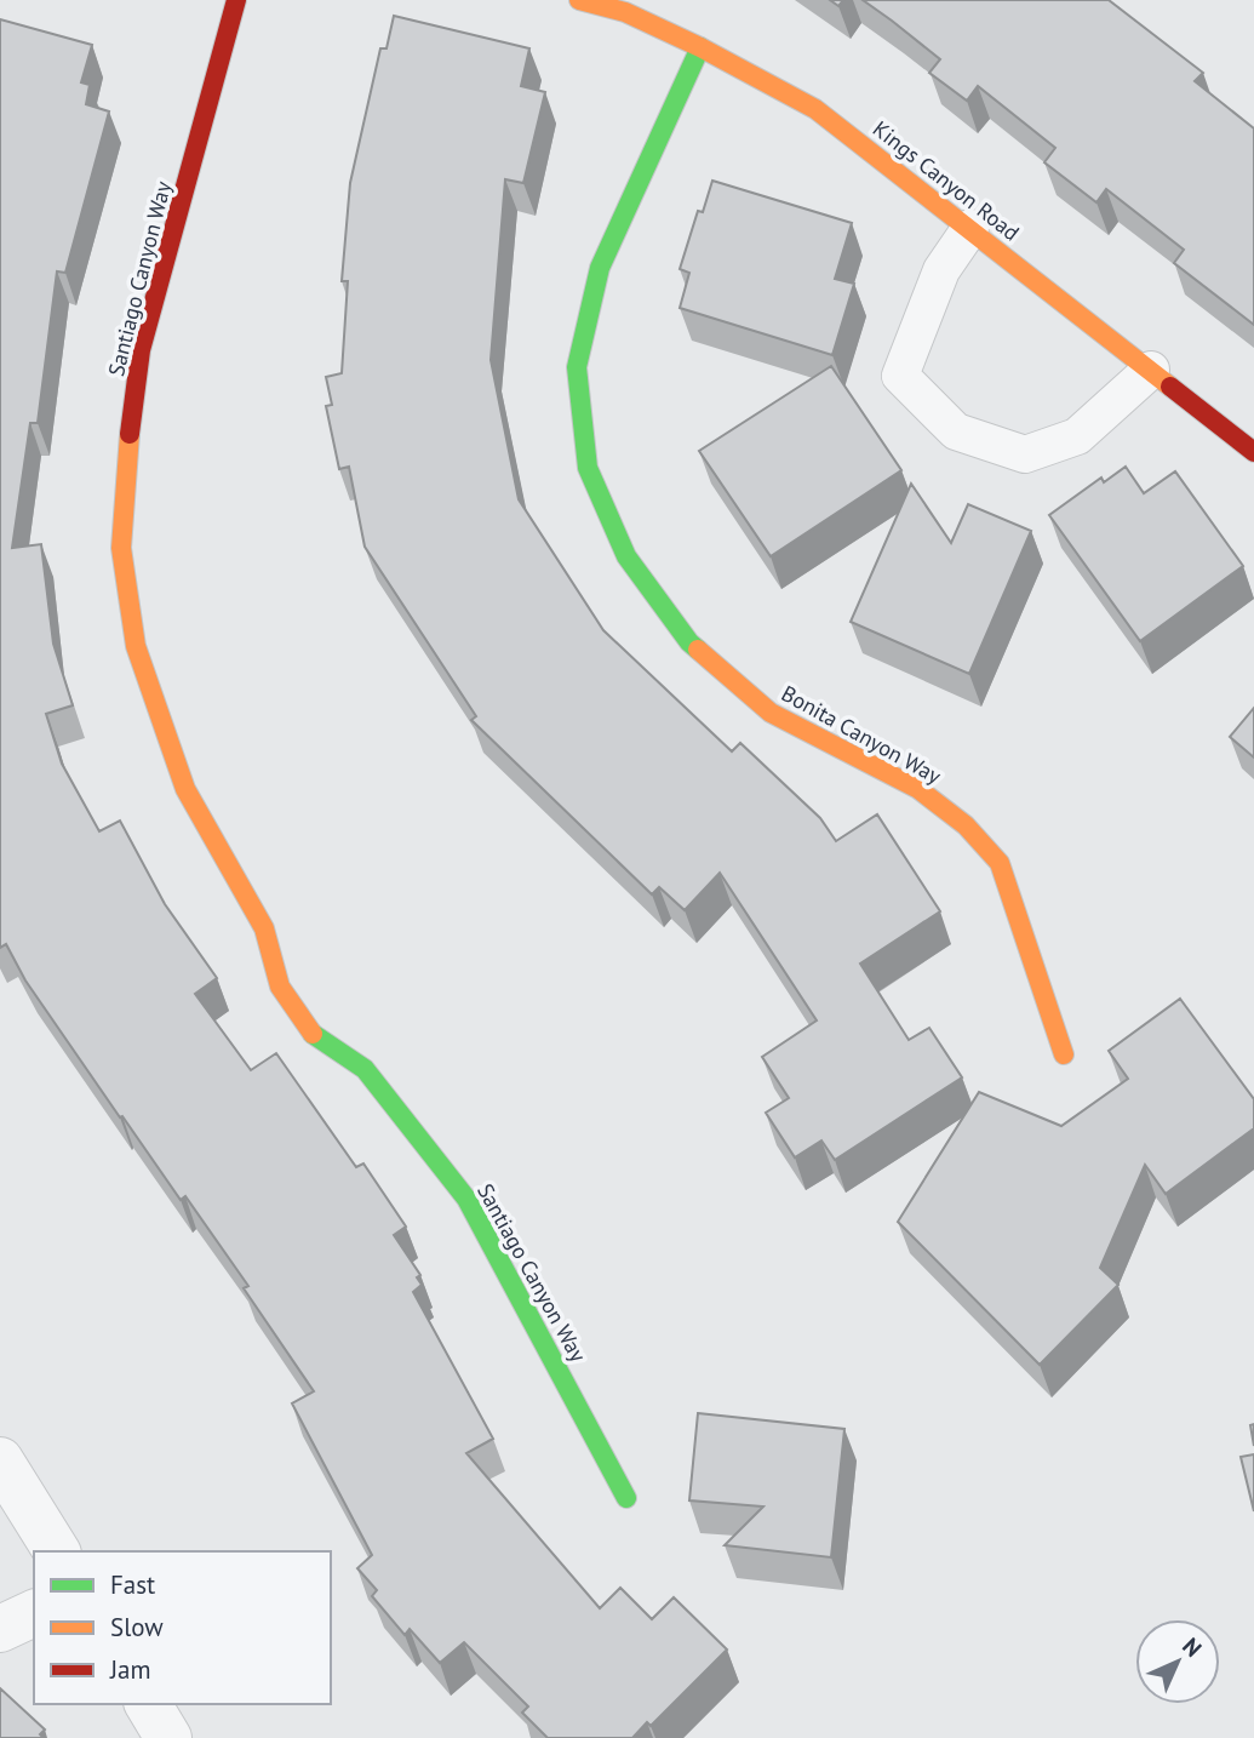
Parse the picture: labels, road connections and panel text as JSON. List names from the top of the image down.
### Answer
{
  "streets": {
    "street": ["Kings Canyon Road", "Santiago Canyon Way", "Bonita Canyon Way"]
  },
  "crossings": [
    ["Kings Canyon Road", "Bonita Canyon Way"]
  ],
  "legend": ["Fast", "Slow", "Jam"],
  "north": "top right"
}
